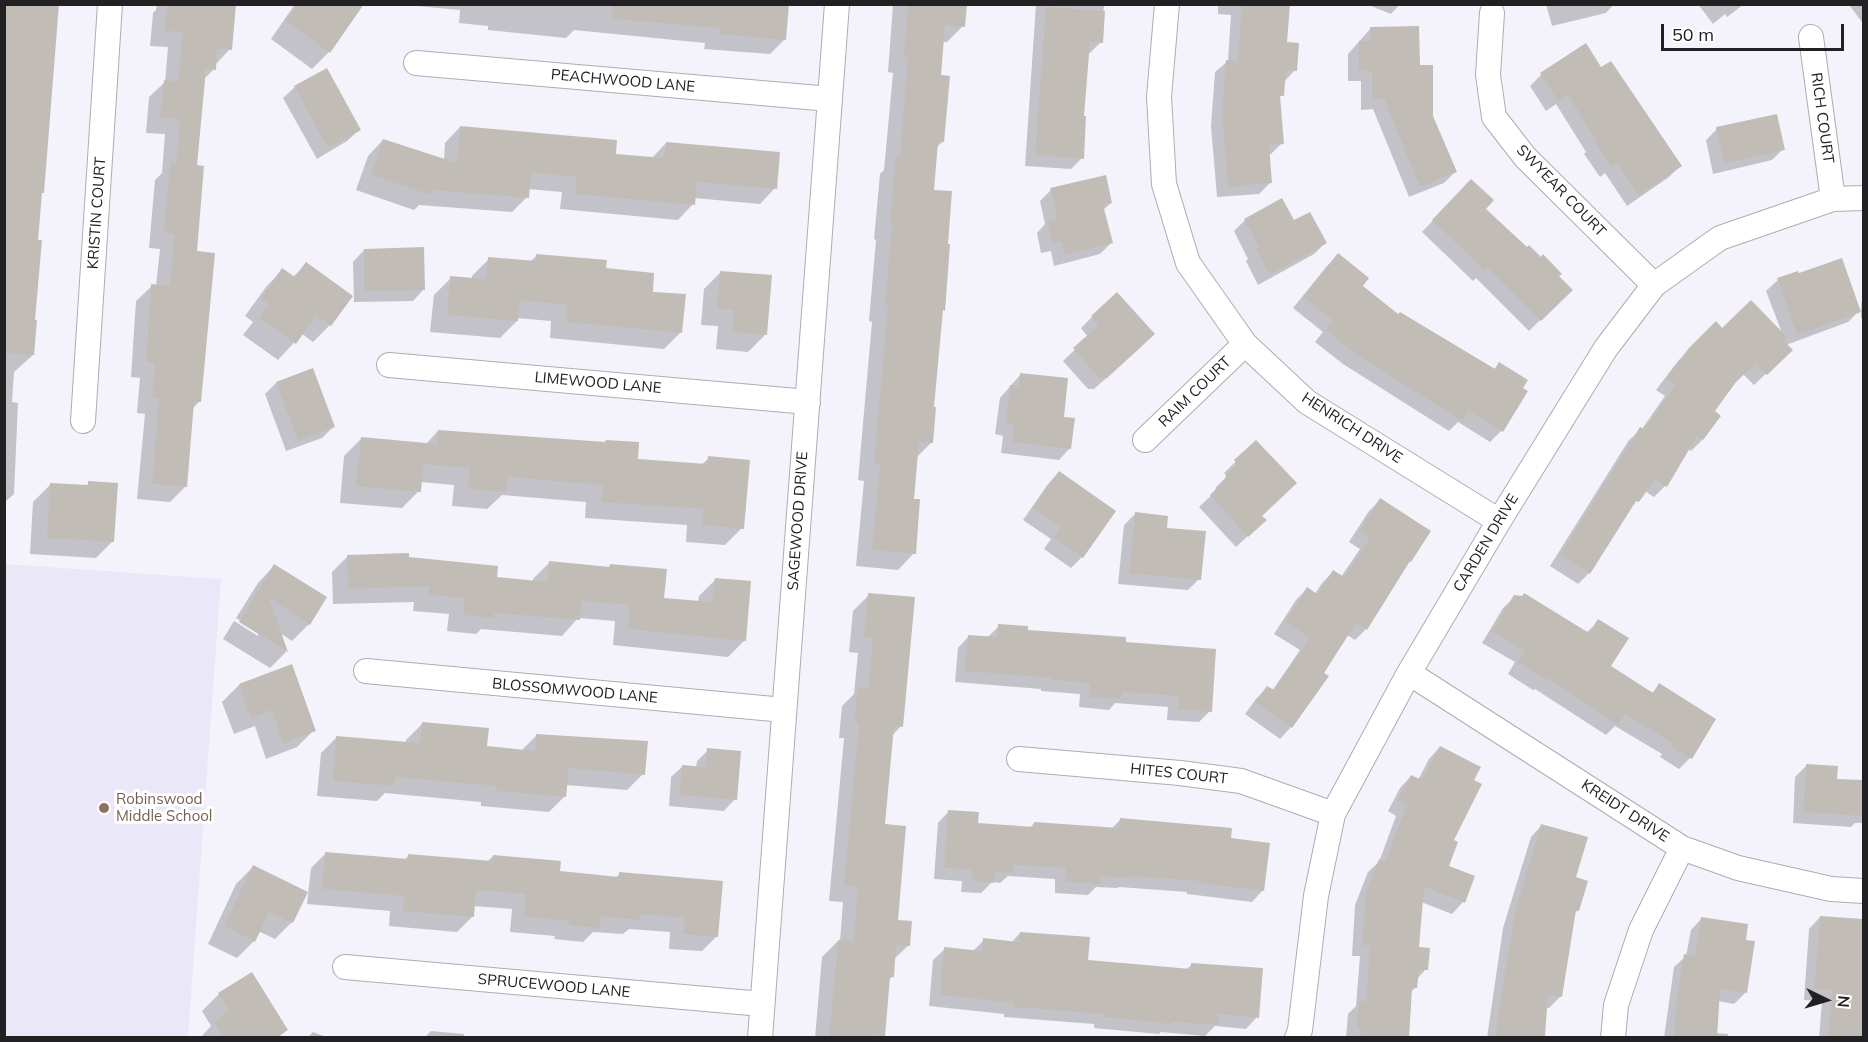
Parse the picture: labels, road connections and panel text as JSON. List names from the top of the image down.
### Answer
{
  "streets": {
    "street": [
      "PEACHWOOD LANE",
      "RICH COURT",
      "SWYEAR COURT",
      "KRISTIN COURT",
      "LIMEWOOD LANE",
      "RAIM COURT",
      "HENRICH DRIVE",
      "SAGEWOOD DRIVE",
      "CARDEN DRIVE",
      "BLOSSOMWOOD LANE",
      "HITES COURT",
      "KREIDT DRIVE",
      "SPRUCEWOOD LANE"
    ]
  },
  "crossings": [
    ["PEACHWOOD LANE", "SAGEWOOD DRIVE"],
    ["RICH COURT", "CARDEN DRIVE"],
    ["SWYEAR COURT", "CARDEN DRIVE"],
    ["LIMEWOOD LANE", "SAGEWOOD DRIVE"],
    ["RAIM COURT", "HENRICH DRIVE"],
    ["HENRICH DRIVE", "CARDEN DRIVE"],
    ["SAGEWOOD DRIVE", "BLOSSOMWOOD LANE"],
    ["SAGEWOOD DRIVE", "SPRUCEWOOD LANE"],
    ["CARDEN DRIVE", "HITES COURT"],
    ["CARDEN DRIVE", "KREIDT DRIVE"]
  ],
  "places": ["Robinswood Middle School"],
  "scale_bar": "50 m",
  "north": "right"
}
